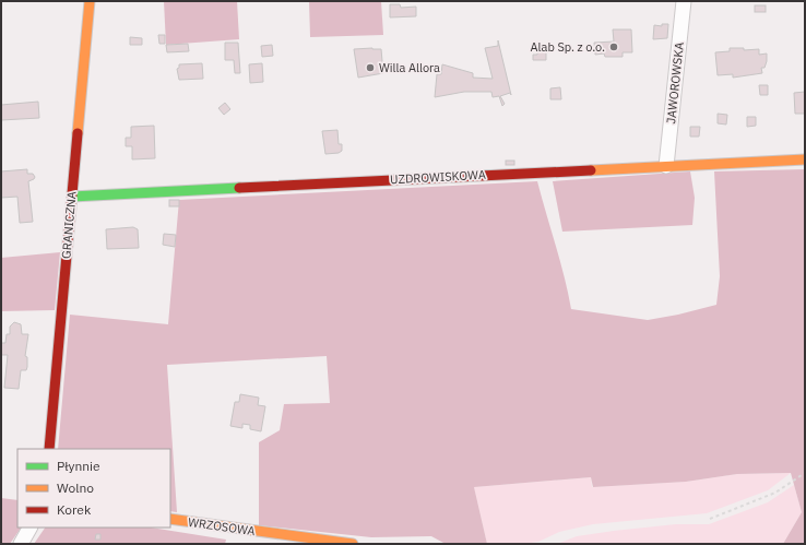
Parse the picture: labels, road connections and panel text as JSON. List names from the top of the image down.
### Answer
{
  "streets": {
    "street": [
      "JAWOROWSKA",
      "UZDROWISKOWA",
      "GRANICZNA",
      "WRZOSOWA"
    ]
  },
  "crossings": [
    ["JAWOROWSKA", "UZDROWISKOWA"],
    ["UZDROWISKOWA", "GRANICZNA"]
  ],
  "places": ["Alab Sp. z o.o.", "Willa Allora"],
  "legend": ["Płynnie", "Wolno", "Korek"]
}
